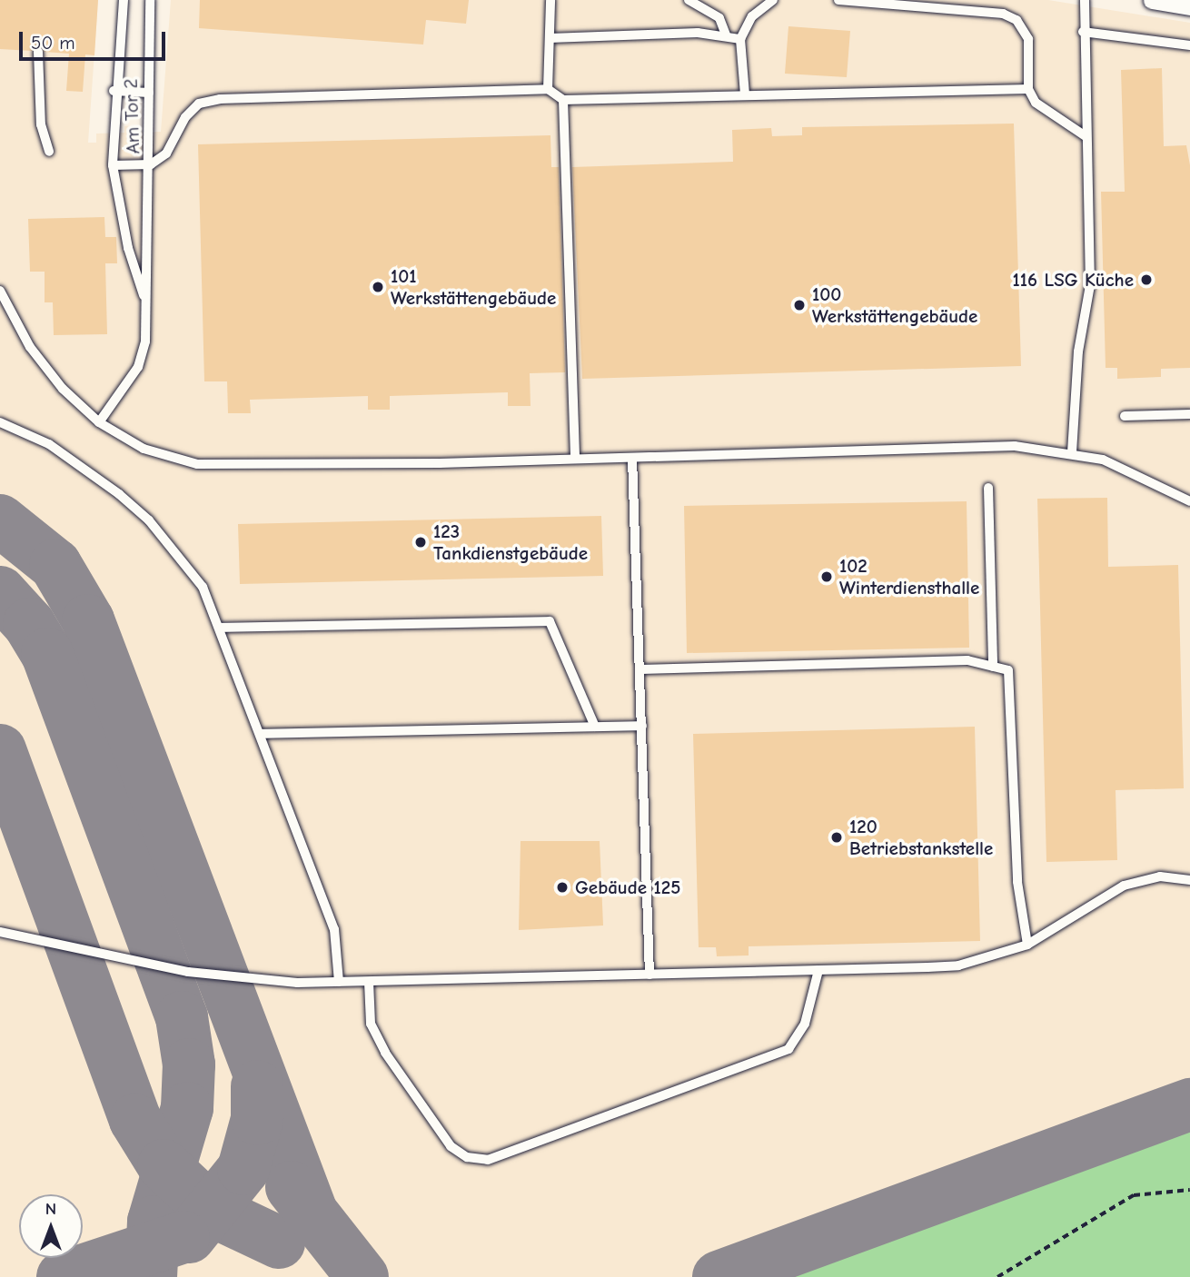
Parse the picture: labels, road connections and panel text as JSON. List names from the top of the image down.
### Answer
{
  "streets": {
    "lane": ["Am Tor 2"]
  },
  "places": [
    "116 LSG Küche",
    "101 Werkstättengebäude",
    "100 Werkstättengebäude",
    "123 Tankdienstgebäude",
    "102 Winterdiensthalle",
    "120 Betriebstankstelle",
    "Gebäude 125"
  ],
  "scale_bar": "50 m",
  "north": "top"
}
